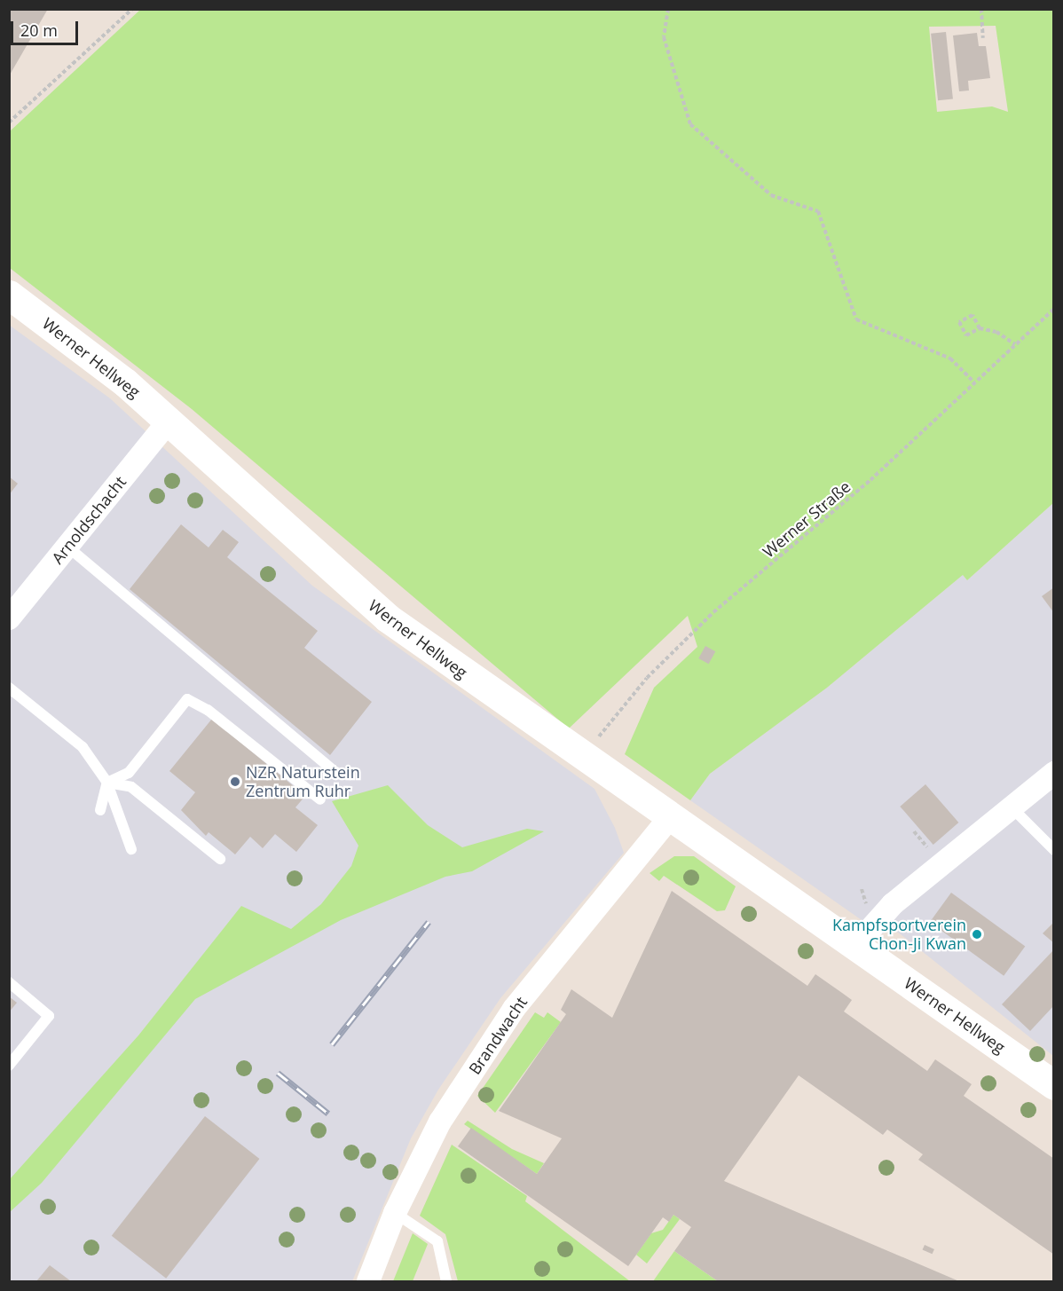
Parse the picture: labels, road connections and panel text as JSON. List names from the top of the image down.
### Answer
{
  "streets": {
    "main road": ["Werner Hellweg"],
    "street": ["Arnoldschacht", "Brandwacht"],
    "path": ["Werner Straße"]
  },
  "crossings": [
    ["Werner Hellweg", "Werner Straße"],
    ["Werner Hellweg", "Arnoldschacht"],
    ["Werner Hellweg", "Brandwacht"]
  ],
  "places": ["NZR Naturstein Zentrum Ruhr", "Kampfsportverein Chon-Ji Kwan"],
  "scale_bar": "20 m"
}
